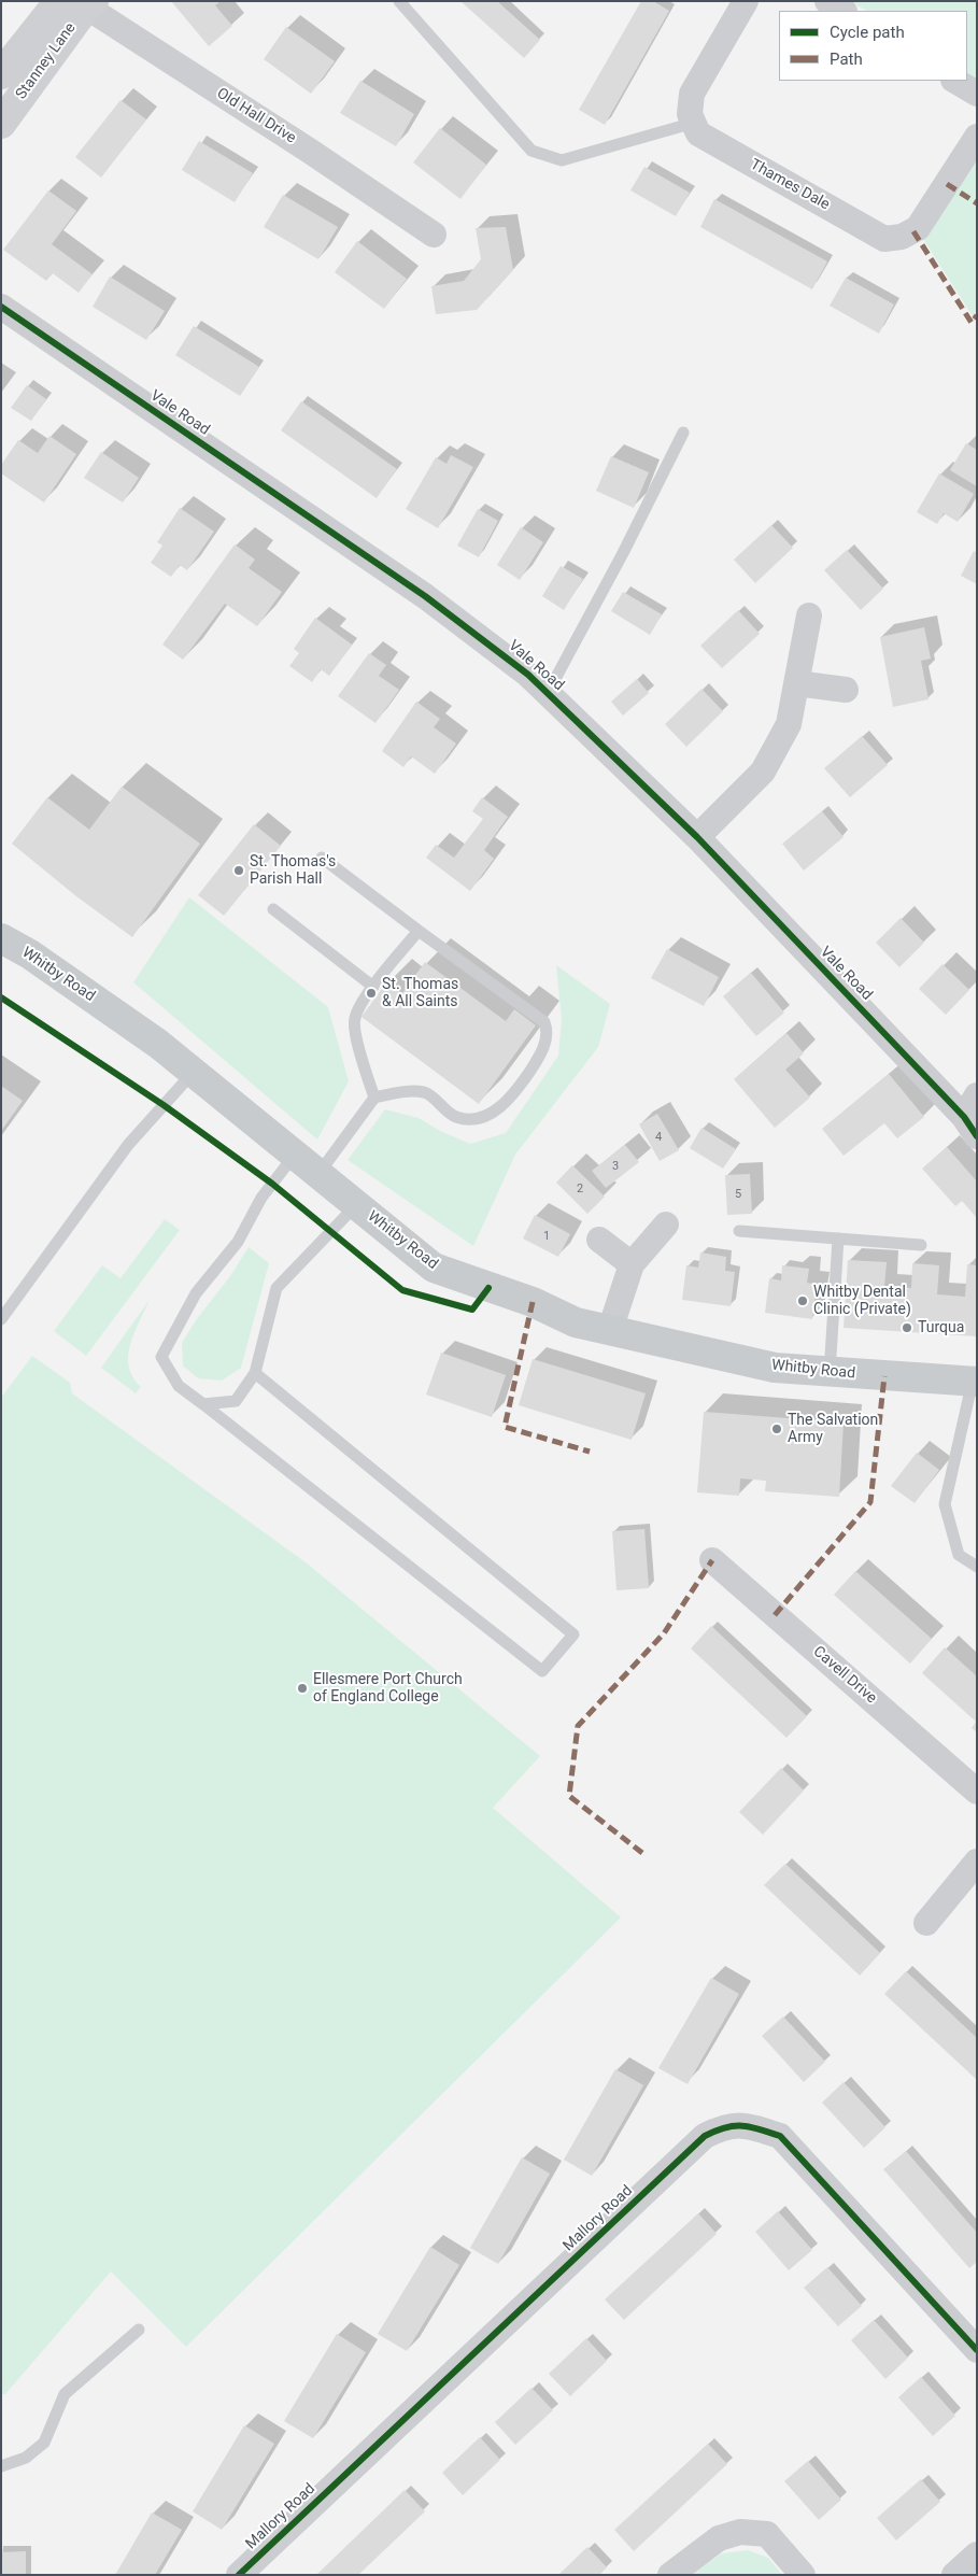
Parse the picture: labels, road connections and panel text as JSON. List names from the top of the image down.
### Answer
{
  "streets": {
    "main road": ["Stanney Lane", "Whitby Road"],
    "street": [
      "Old Hall Drive",
      "Thames Dale",
      "Vale Road",
      "Cavell Drive",
      "Mallory Road"
    ]
  },
  "crossings": [
    ["Stanney Lane", "Old Hall Drive"]
  ],
  "places": [
    "St. Thomas's Parish Hall",
    "St. Thomas & All Saints",
    "Whitby Dental Clinic (Private)",
    "Turqua",
    "The Salvation Army",
    "Ellesmere Port Church of England College"
  ],
  "house_numbers": [
    "4",
    "3",
    "2",
    "5",
    "1"
  ],
  "legend": ["Cycle path", "Path"]
}
